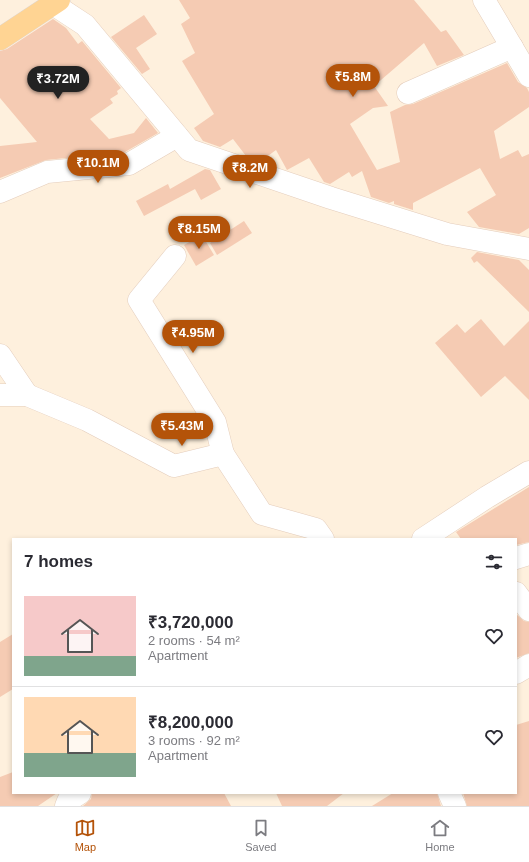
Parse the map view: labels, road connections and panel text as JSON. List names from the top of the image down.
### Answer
{
  "page": {
    "price": [
      "₹5.8M",
      "₹3.72M",
      "₹10.1M",
      "₹8.2M",
      "₹8.15M",
      "₹4.95M",
      "₹5.43M"
    ],
    "heading": "7 homes",
    "list": [
      {
        "name": "₹3,720,000",
        "note": "2 rooms · 54 m² · Apartment"
      },
      {
        "name": "₹8,200,000",
        "note": "3 rooms · 92 m² · Apartment"
      }
    ],
    "tabs": ["Map", "Saved", "Home"]
  }
}
